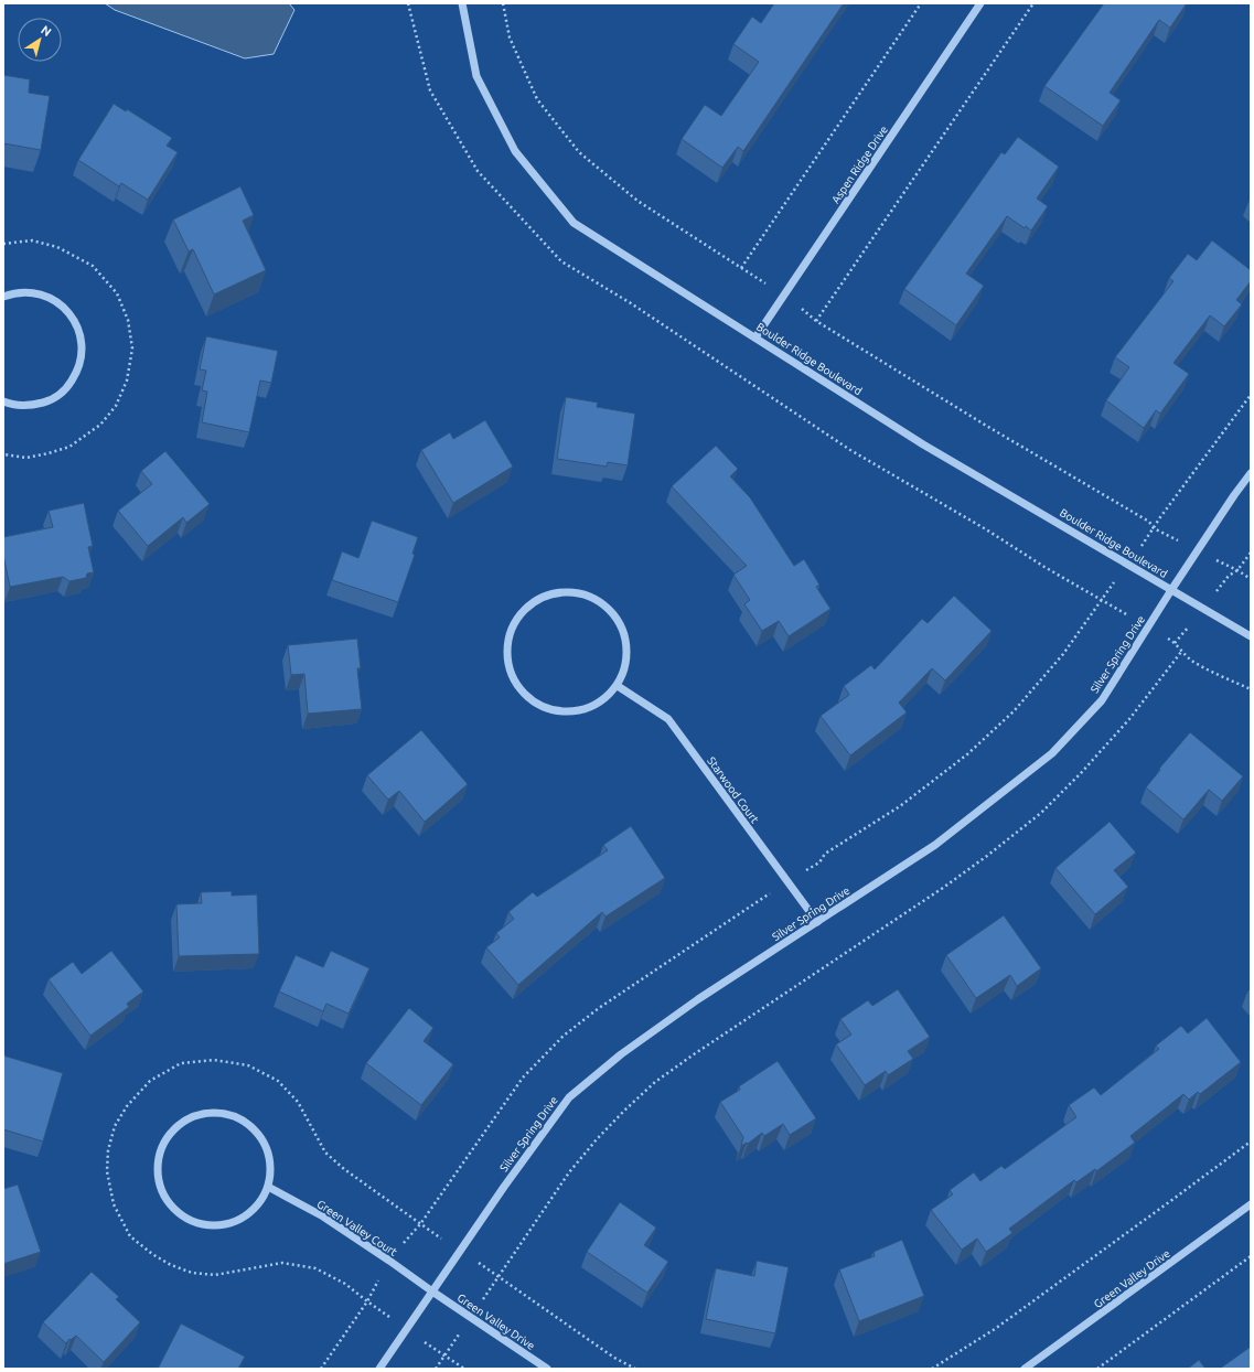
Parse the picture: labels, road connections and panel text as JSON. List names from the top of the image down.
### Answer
{
  "streets": {
    "street": [
      "Aspen Ridge Drive",
      "Boulder Ridge Boulevard",
      "Silver Spring Drive",
      "Starwood Court",
      "Green Valley Court",
      "Green Valley Drive"
    ]
  },
  "crossings": [
    ["Aspen Ridge Drive", "Boulder Ridge Boulevard"],
    ["Boulder Ridge Boulevard", "Silver Spring Drive"],
    ["Silver Spring Drive", "Starwood Court"],
    ["Silver Spring Drive", "Green Valley Court"],
    ["Silver Spring Drive", "Green Valley Drive"],
    ["Green Valley Court", "Green Valley Drive"]
  ],
  "north": "top right"
}
